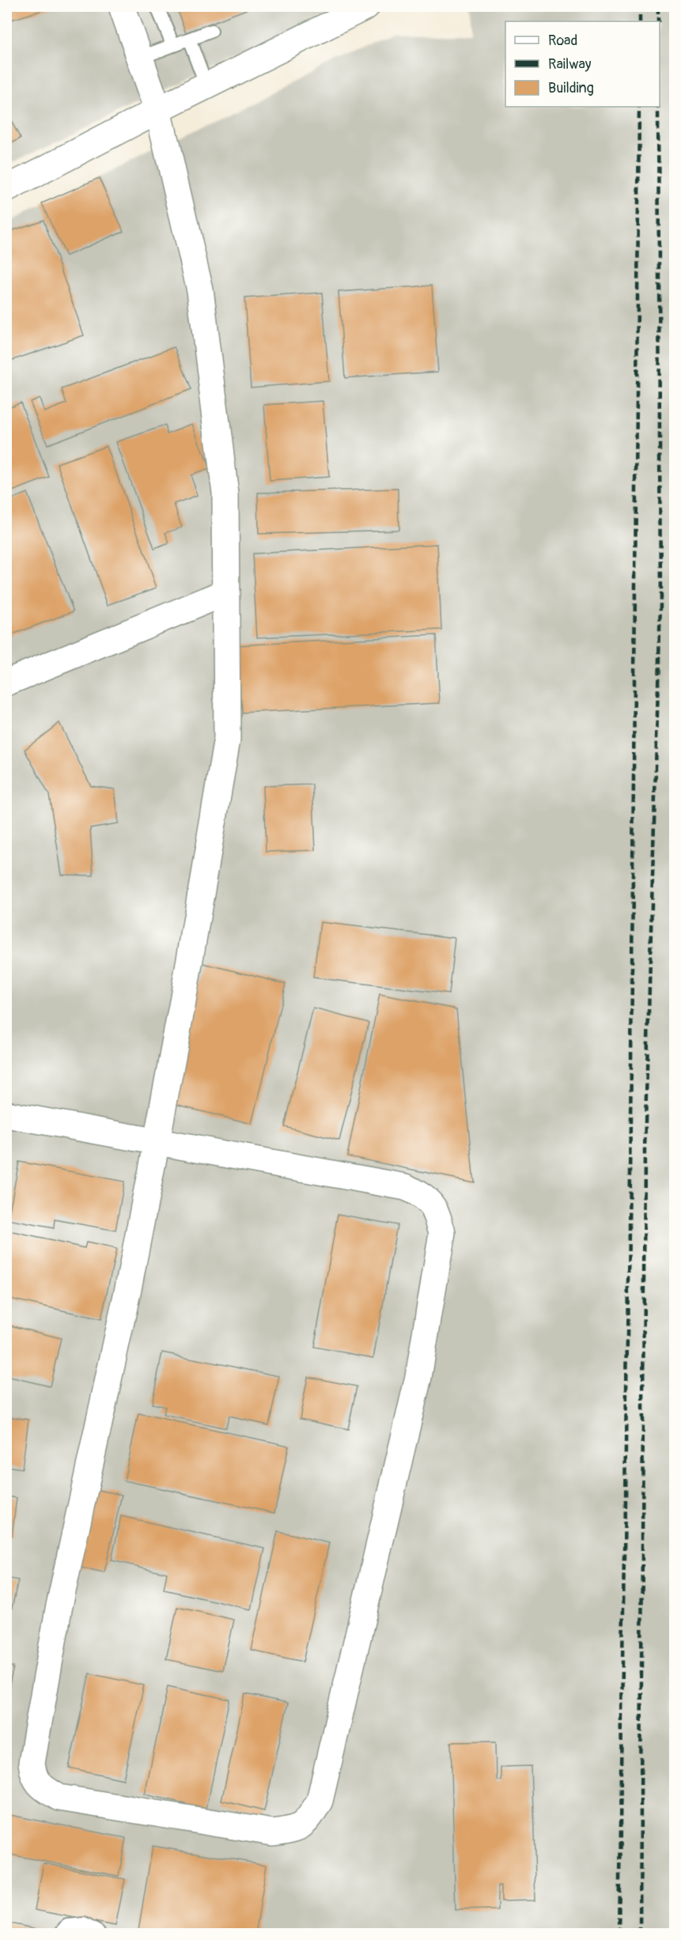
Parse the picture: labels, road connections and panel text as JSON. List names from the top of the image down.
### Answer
{
  "legend": ["Road", "Railway", "Building"]
}
